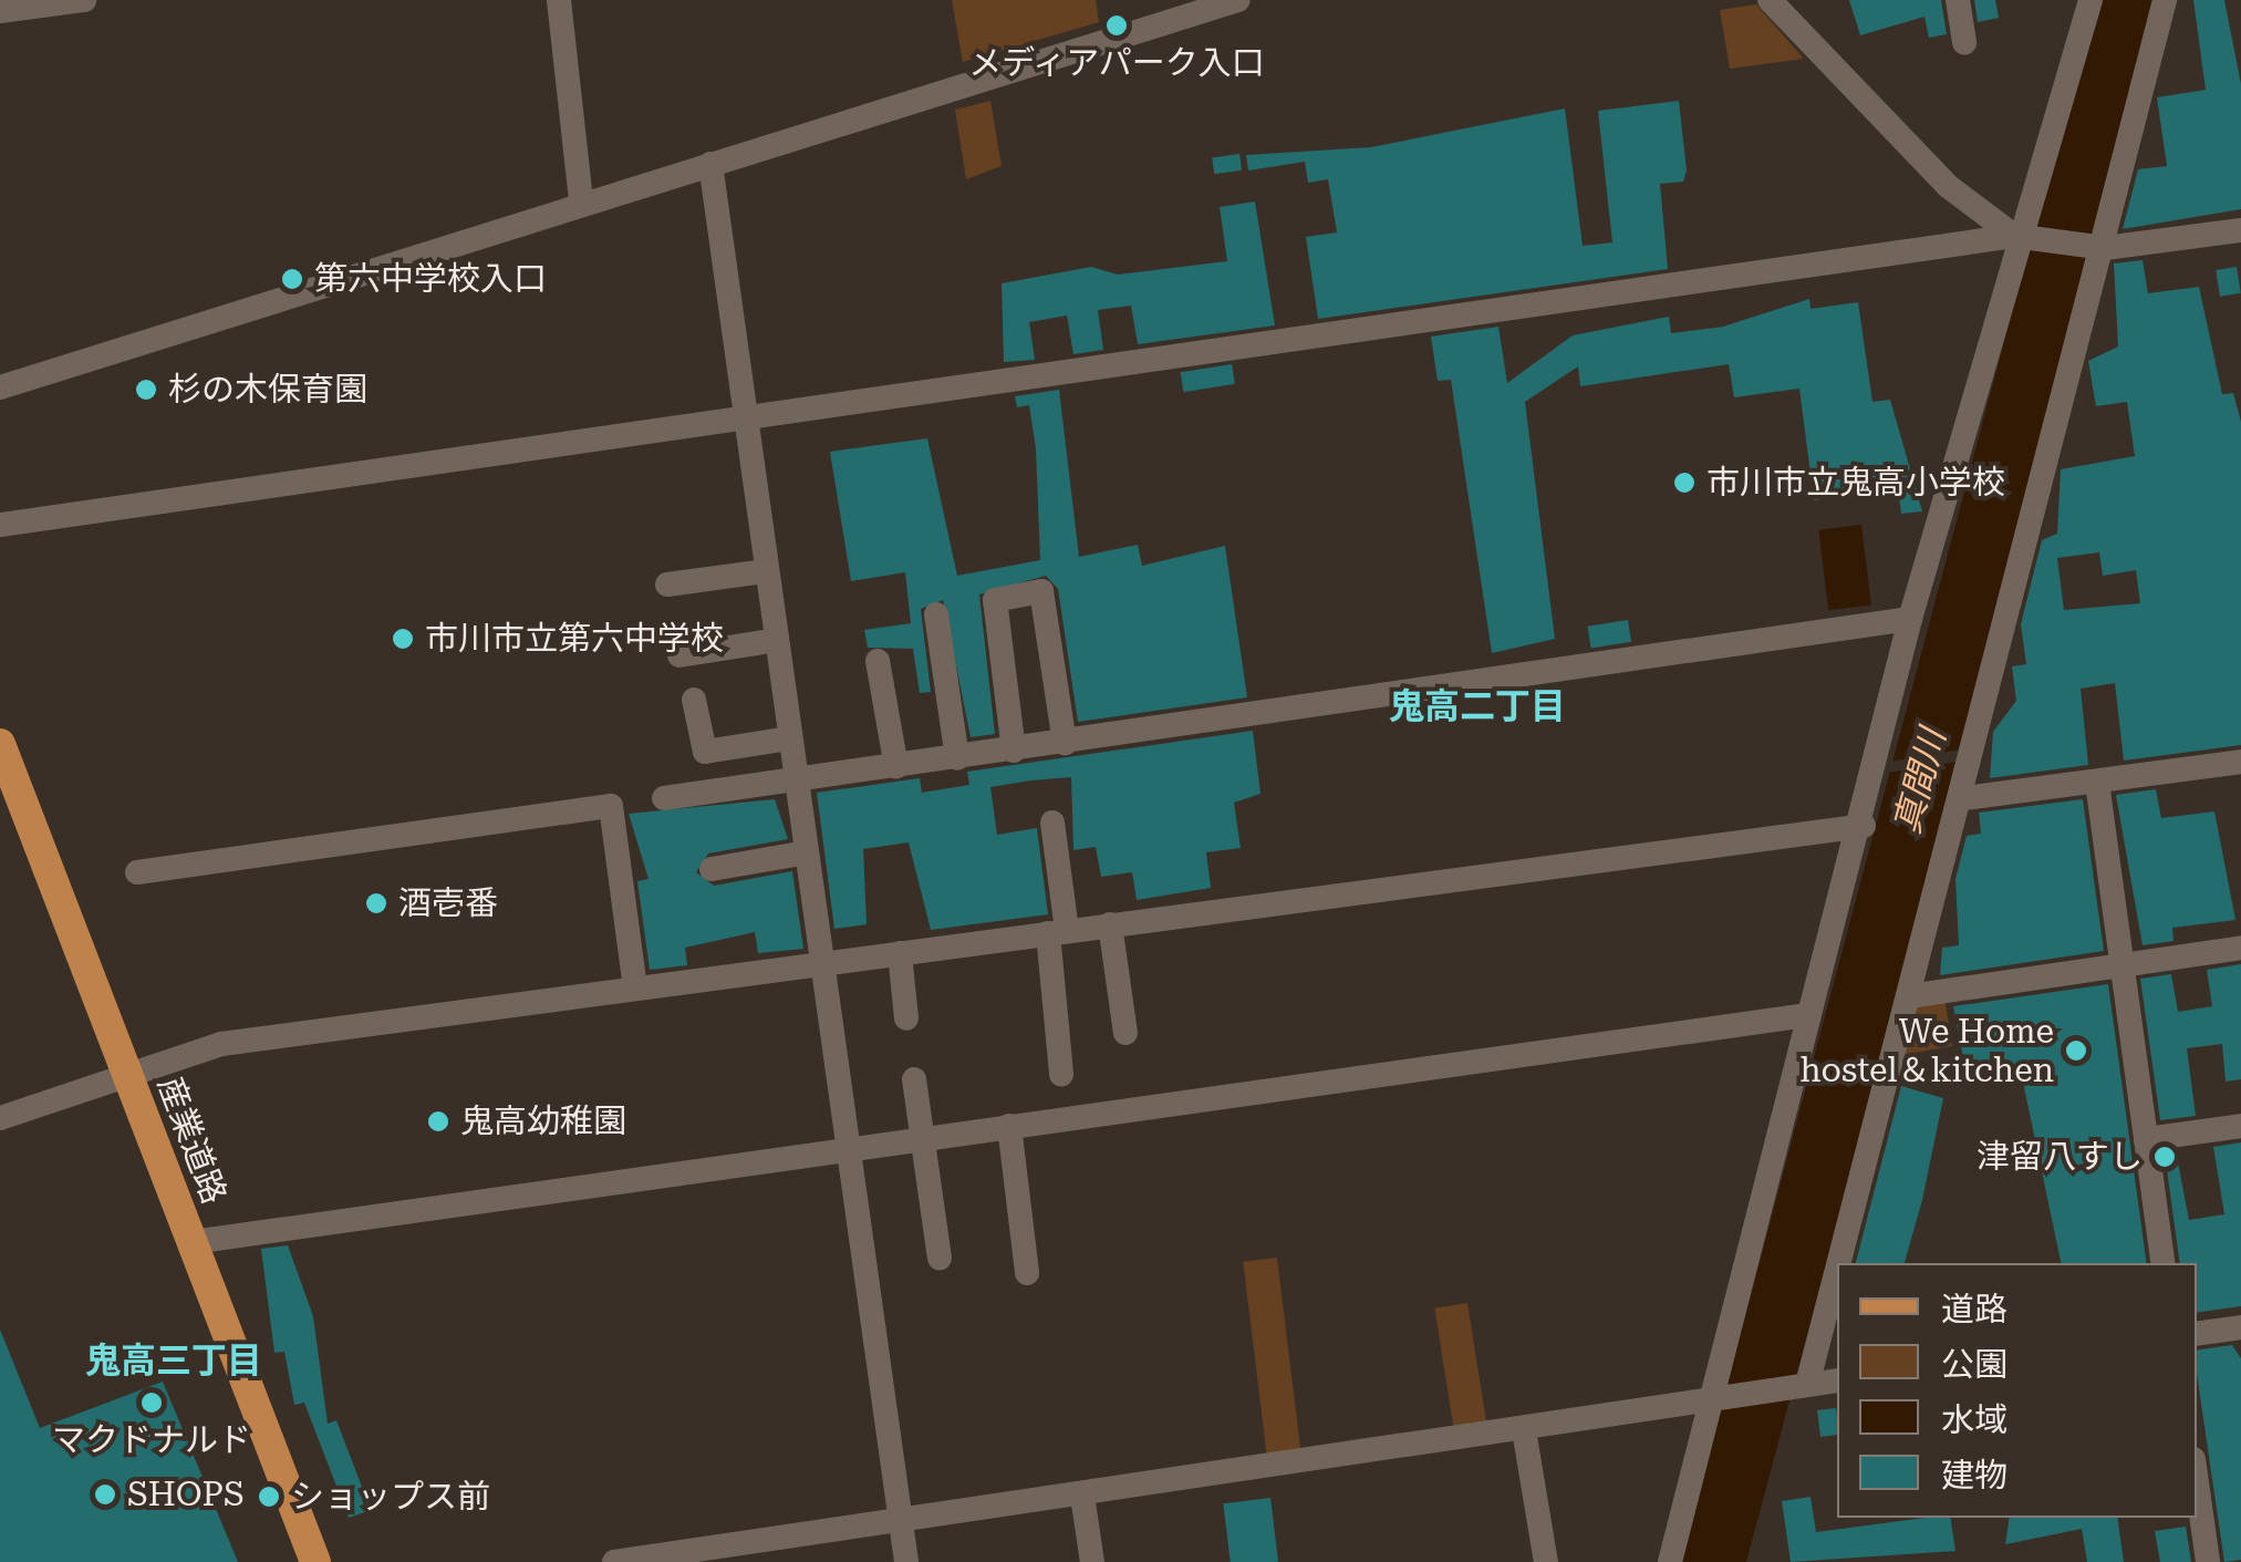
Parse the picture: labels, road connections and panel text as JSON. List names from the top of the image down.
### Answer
{
  "streets": {
    "main road": ["産業道路"]
  },
  "districts": ["鬼高二丁目", "鬼高三丁目"],
  "water": ["真間川"],
  "places": [
    "メディアパーク入口",
    "第六中学校入口",
    "杉の木保育園",
    "市川市立鬼高小学校",
    "市川市立第六中学校",
    "酒壱番",
    "We Home hostel＆kitchen",
    "鬼高幼稚園",
    "津留八すし",
    "マクドナルド",
    "SHOPS",
    "ショップス前"
  ],
  "legend": [
    "道路",
    "公園",
    "水域",
    "建物"
  ]
}
